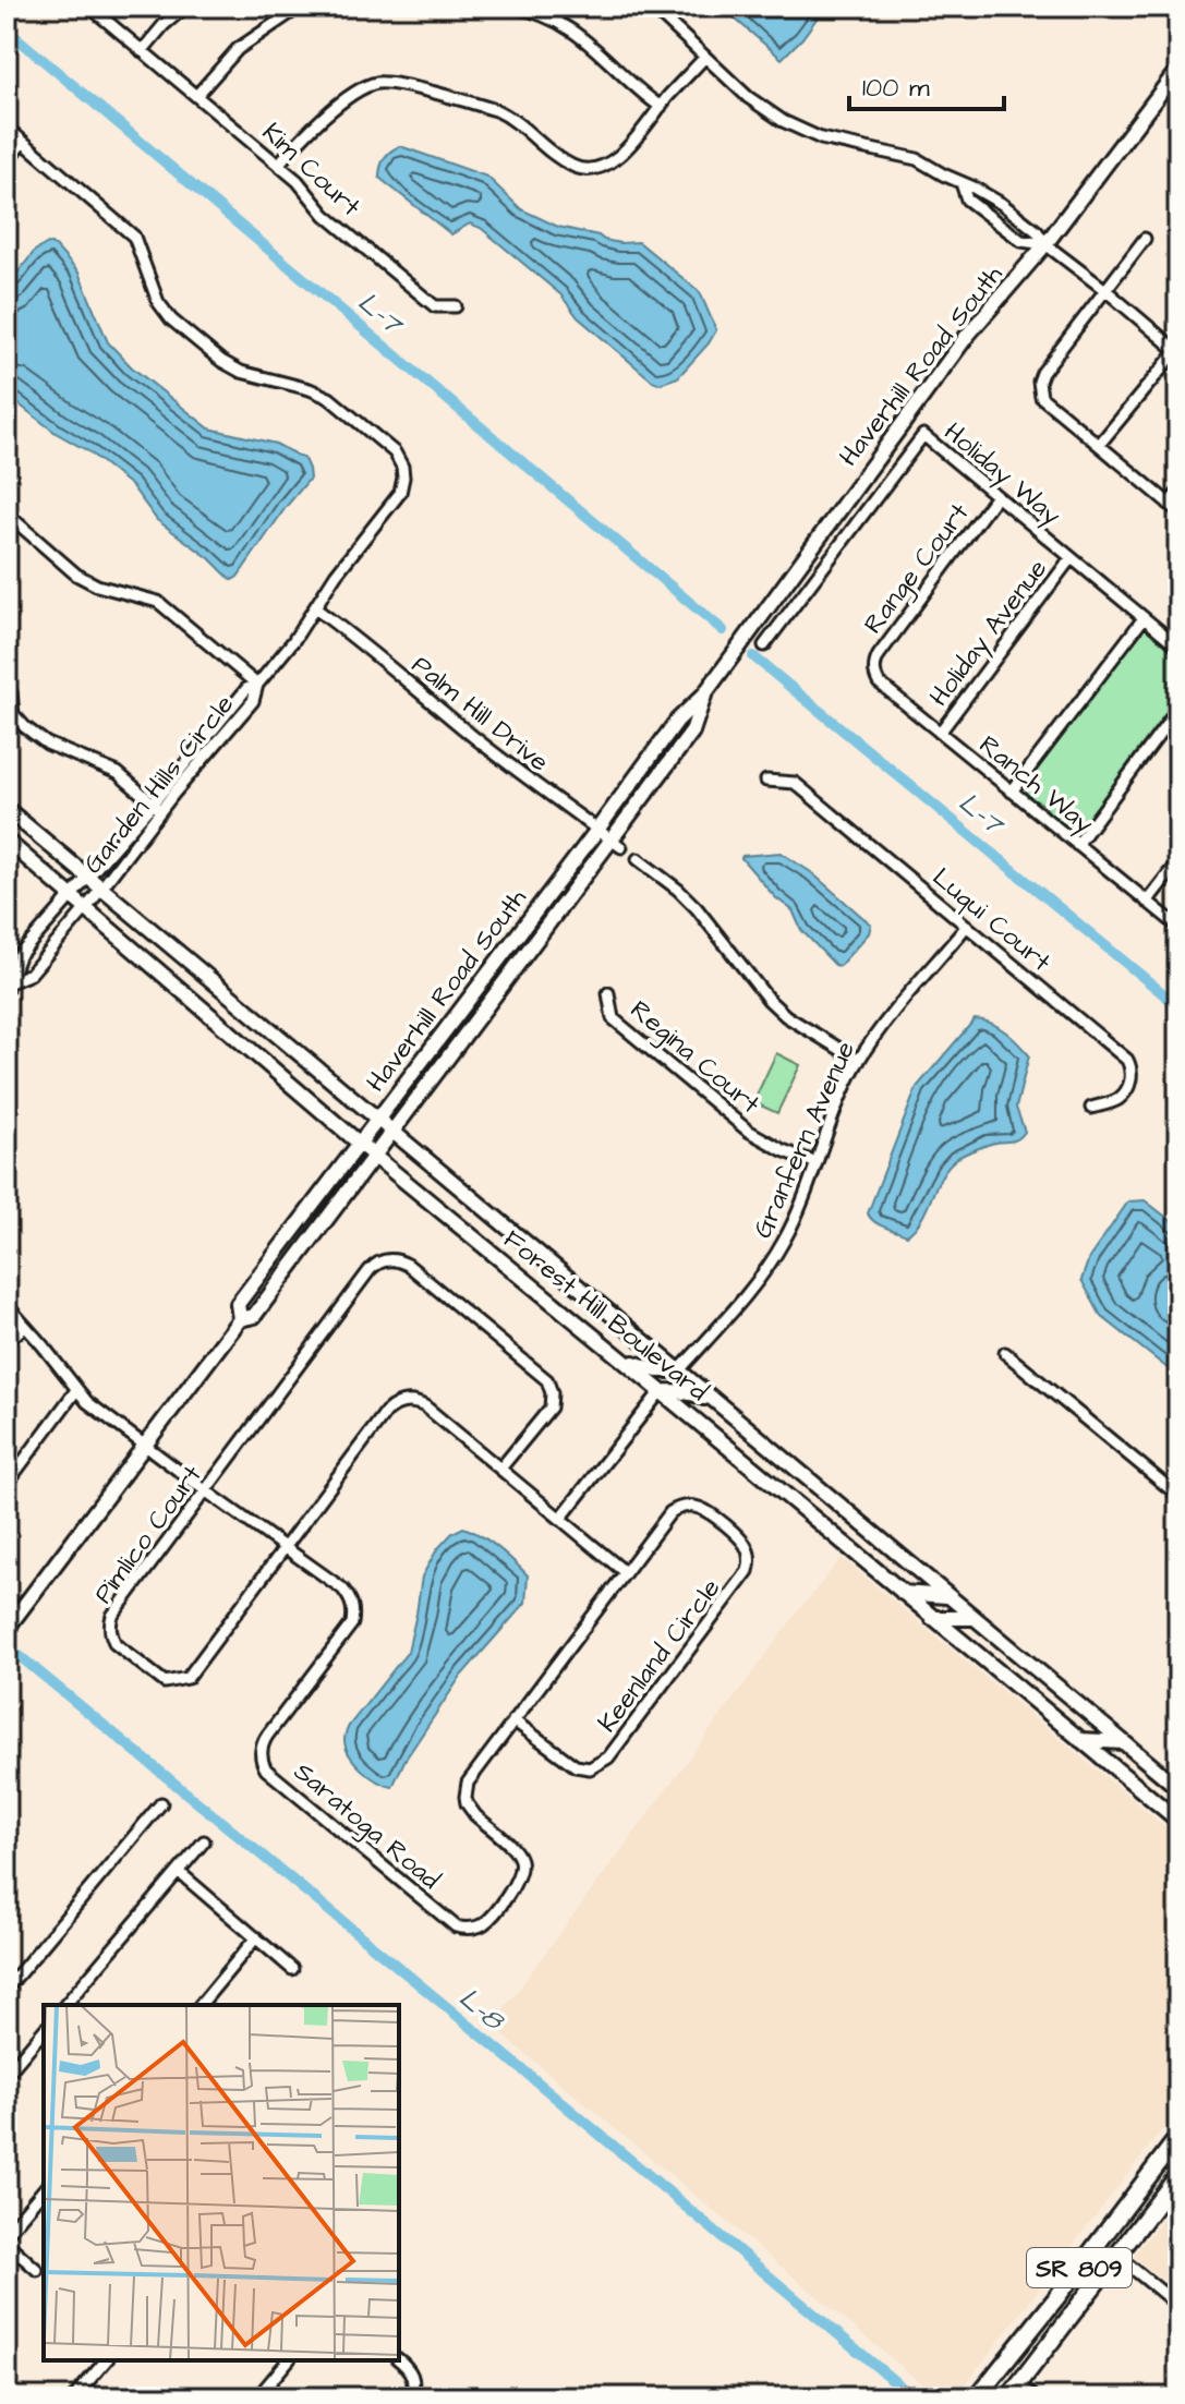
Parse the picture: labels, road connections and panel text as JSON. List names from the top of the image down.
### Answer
{
  "streets": {
    "main road": ["Haverhill Road South", "Forest Hill Boulevard", "SR 809"],
    "street": [
      "Kim Court",
      "Holiday Way",
      "Range Court",
      "Holiday Avenue",
      "Palm Hill Drive",
      "Garden Hills Circle",
      "Ranch Way",
      "Luqui Court",
      "Regina Court",
      "Granfern Avenue",
      "Pimlico Court",
      "Keenland Circle",
      "Saratoga Road"
    ]
  },
  "crossings": [
    ["Haverhill Road South", "Palm Hill Drive"],
    ["Haverhill Road South", "Forest Hill Boulevard"],
    ["Haverhill Road South", "Saratoga Road"],
    ["Holiday Way", "Range Court"],
    ["Holiday Way", "Holiday Avenue"],
    ["Range Court", "Ranch Way"],
    ["Holiday Avenue", "Ranch Way"],
    ["Palm Hill Drive", "Garden Hills Circle"],
    ["Garden Hills Circle", "Forest Hill Boulevard"],
    ["Luqui Court", "Granfern Avenue"],
    ["Regina Court", "Granfern Avenue"],
    ["Granfern Avenue", "Forest Hill Boulevard"],
    ["Pimlico Court", "Keenland Circle"],
    ["Pimlico Court", "Saratoga Road"],
    ["Keenland Circle", "Saratoga Road"]
  ],
  "water": ["L-7", "L-8"],
  "scale_bar": "100 m"
}
